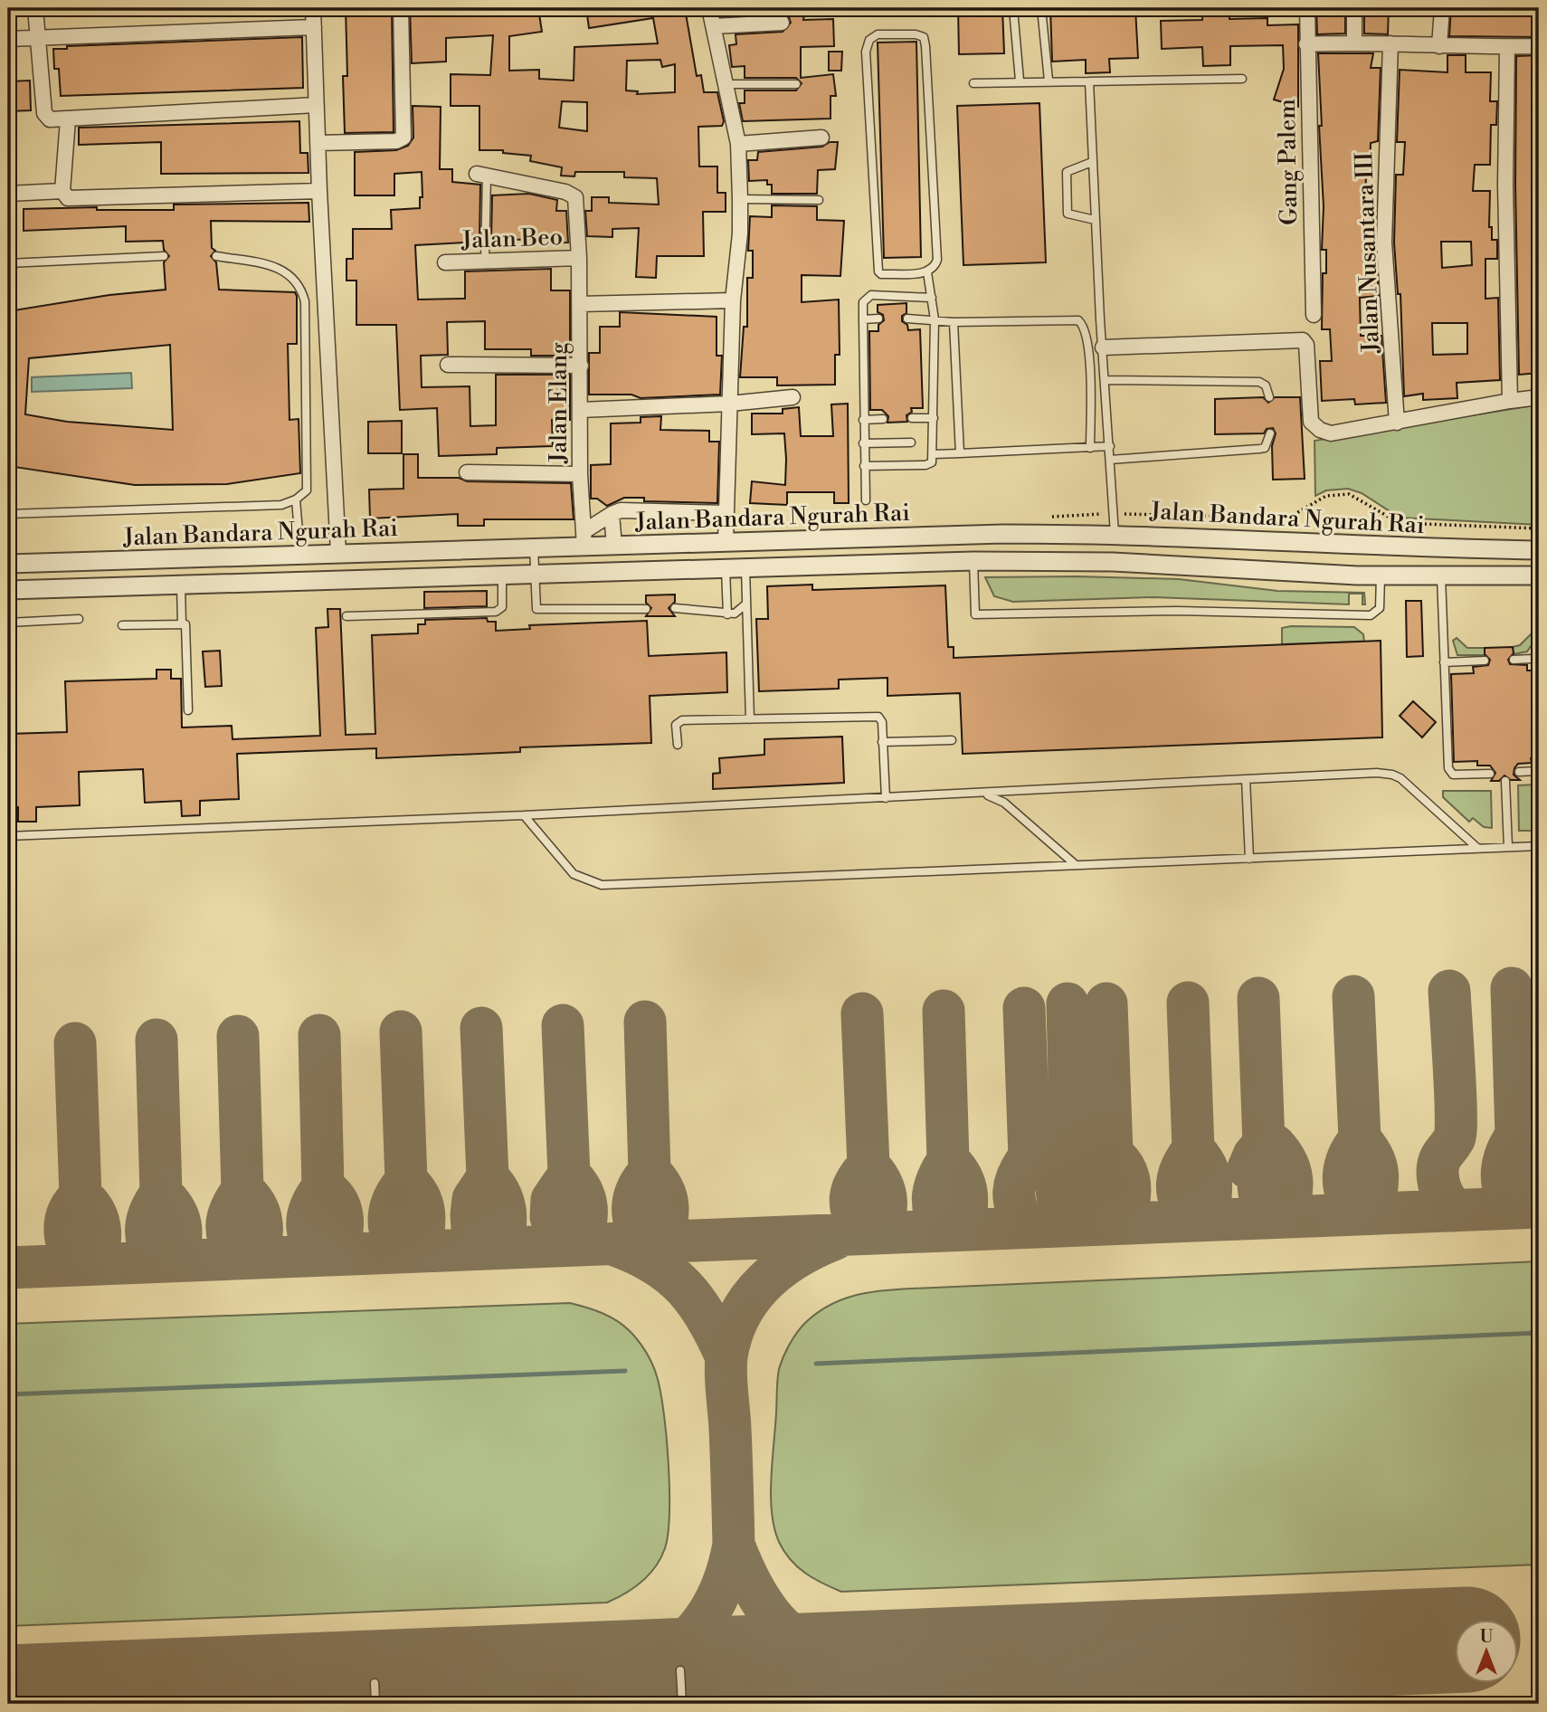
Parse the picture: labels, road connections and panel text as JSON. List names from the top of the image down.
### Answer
{
  "streets": {
    "street": [
      "Gang Palem",
      "Jalan Beo",
      "Jalan Nusantara III",
      "Jalan Elang",
      "Jalan Bandara Ngurah Rai"
    ]
  },
  "crossings": [
    ["Jalan Beo", "Jalan Elang"],
    ["Jalan Elang", "Jalan Bandara Ngurah Rai"]
  ],
  "north": "top"
}
